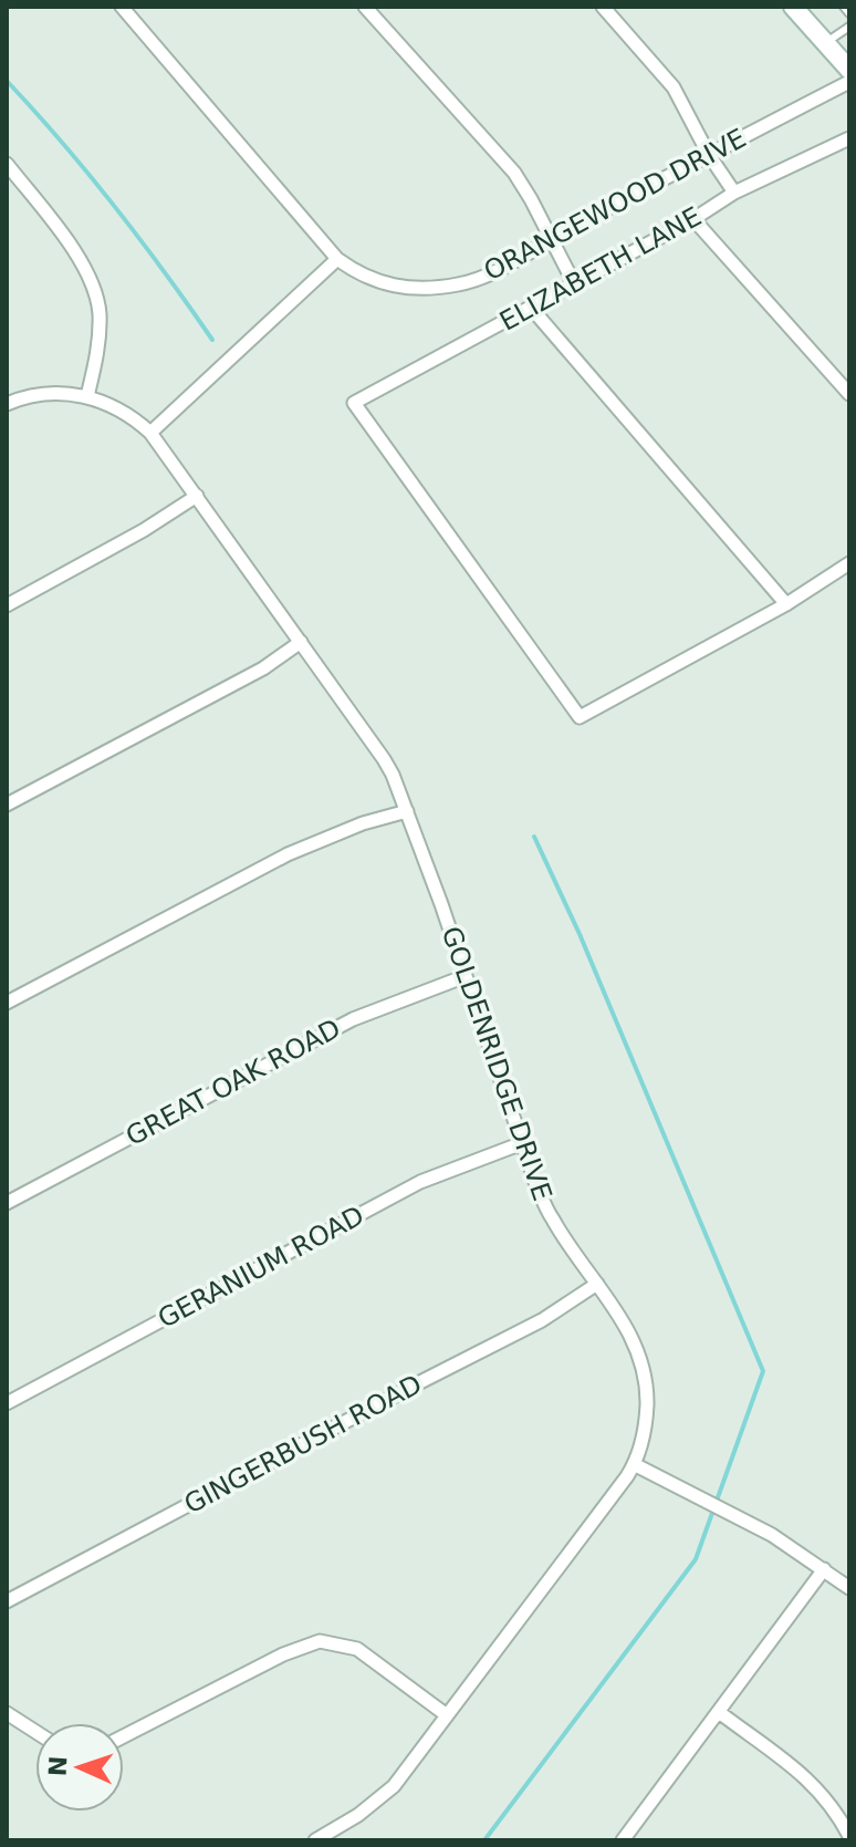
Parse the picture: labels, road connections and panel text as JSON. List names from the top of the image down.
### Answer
{
  "streets": {
    "street": [
      "ORANGEWOOD DRIVE",
      "ELIZABETH LANE",
      "GOLDENRIDGE DRIVE",
      "GREAT OAK ROAD",
      "GERANIUM ROAD",
      "GINGERBUSH ROAD"
    ]
  },
  "crossings": [
    ["GOLDENRIDGE DRIVE", "GREAT OAK ROAD"],
    ["GOLDENRIDGE DRIVE", "GERANIUM ROAD"],
    ["GOLDENRIDGE DRIVE", "GINGERBUSH ROAD"]
  ],
  "north": "left"
}
